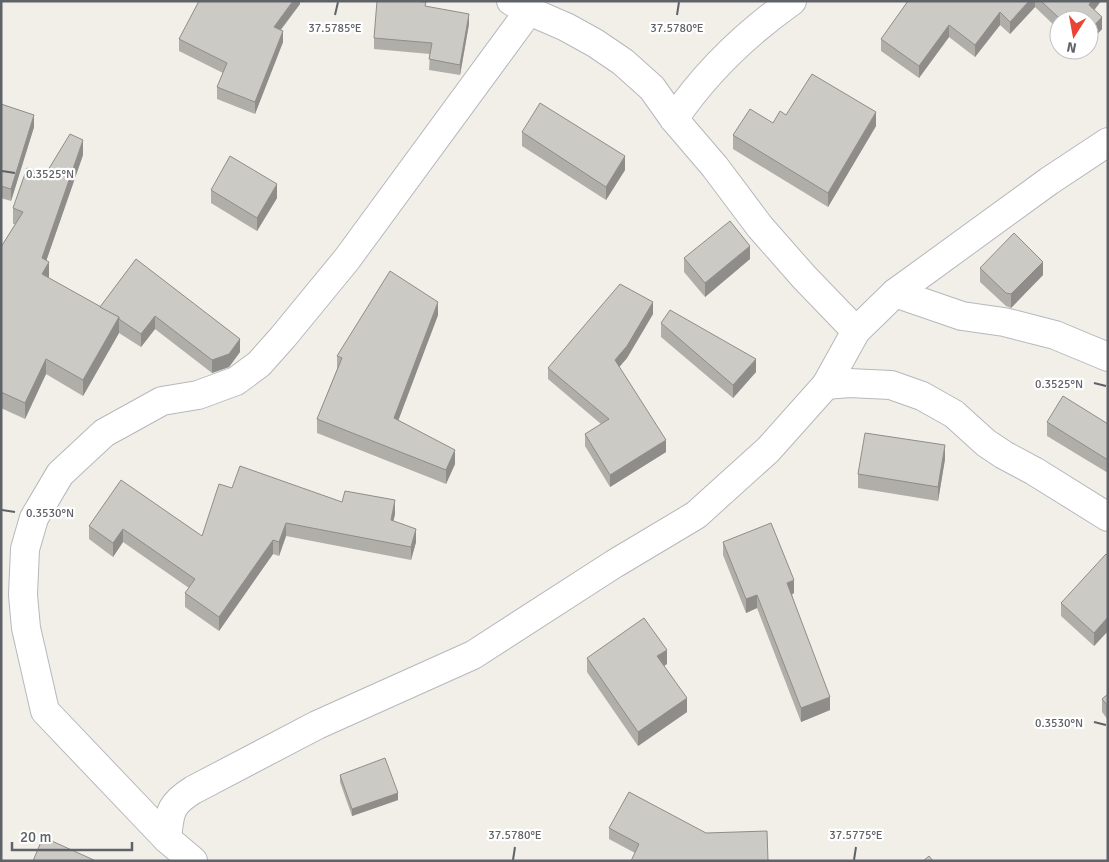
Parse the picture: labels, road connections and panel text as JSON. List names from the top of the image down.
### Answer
{
  "scale_bar": "20 m",
  "north": "bottom",
  "coordinates": [
    "37.5785°E",
    "37.5780°E",
    "0.3525°N",
    "0.3530°N",
    "37.5775°E"
  ]
}
